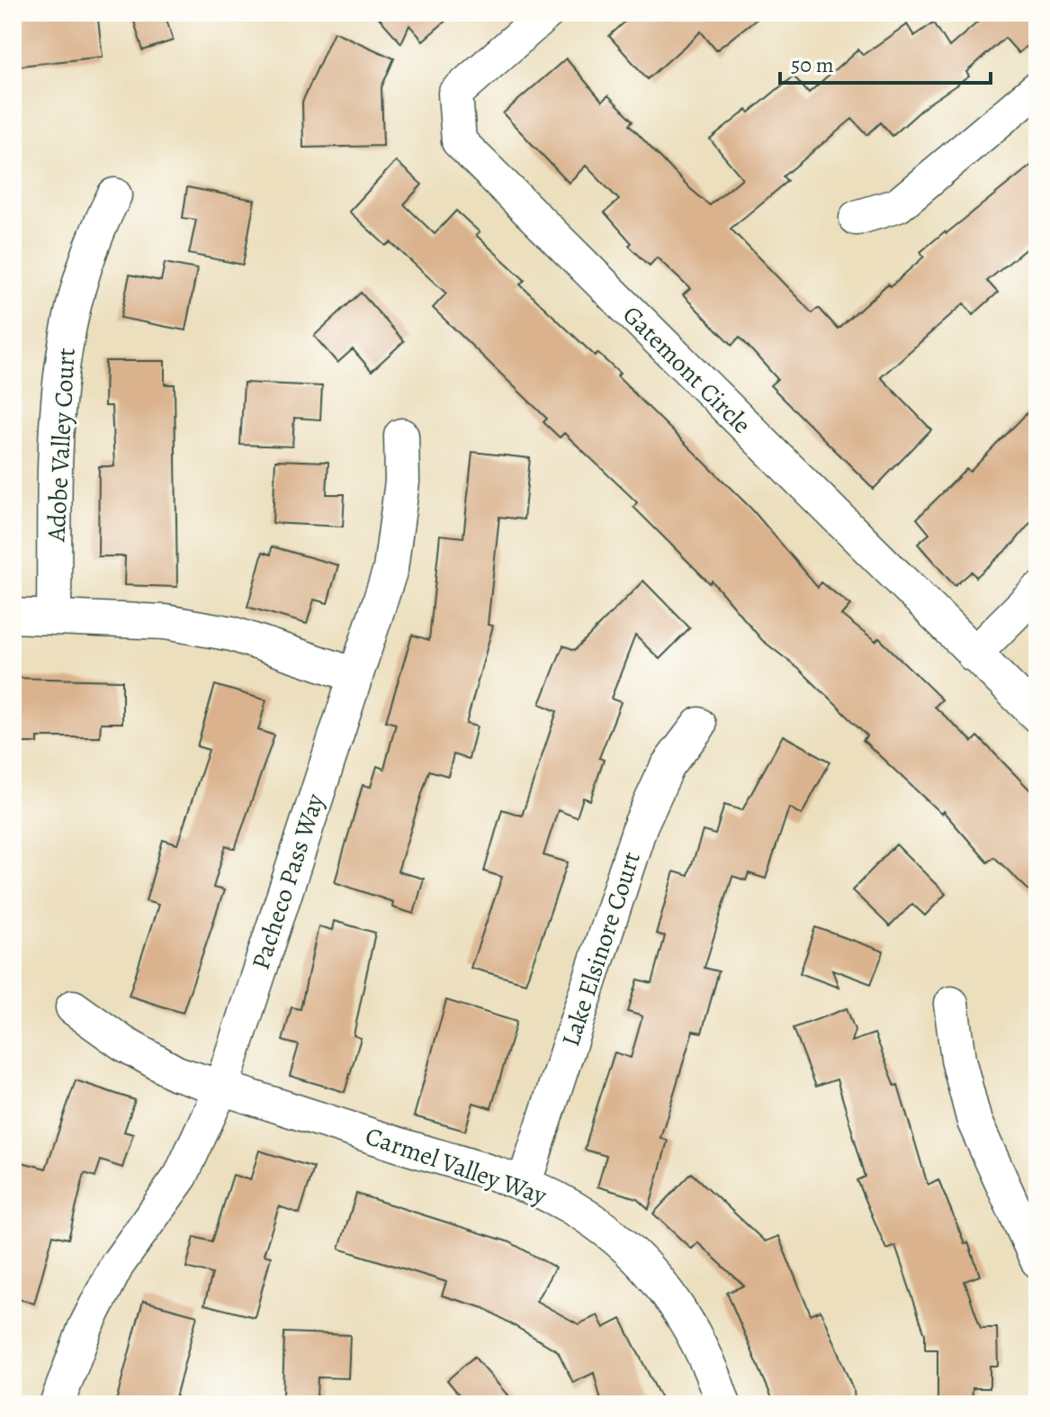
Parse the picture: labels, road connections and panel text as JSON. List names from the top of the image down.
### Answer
{
  "streets": {
    "street": [
      "Gatemont Circle",
      "Adobe Valley Court",
      "Pacheco Pass Way",
      "Lake Elsinore Court",
      "Carmel Valley Way"
    ]
  },
  "crossings": [
    ["Pacheco Pass Way", "Carmel Valley Way"],
    ["Lake Elsinore Court", "Carmel Valley Way"]
  ],
  "scale_bar": "50 m"
}
